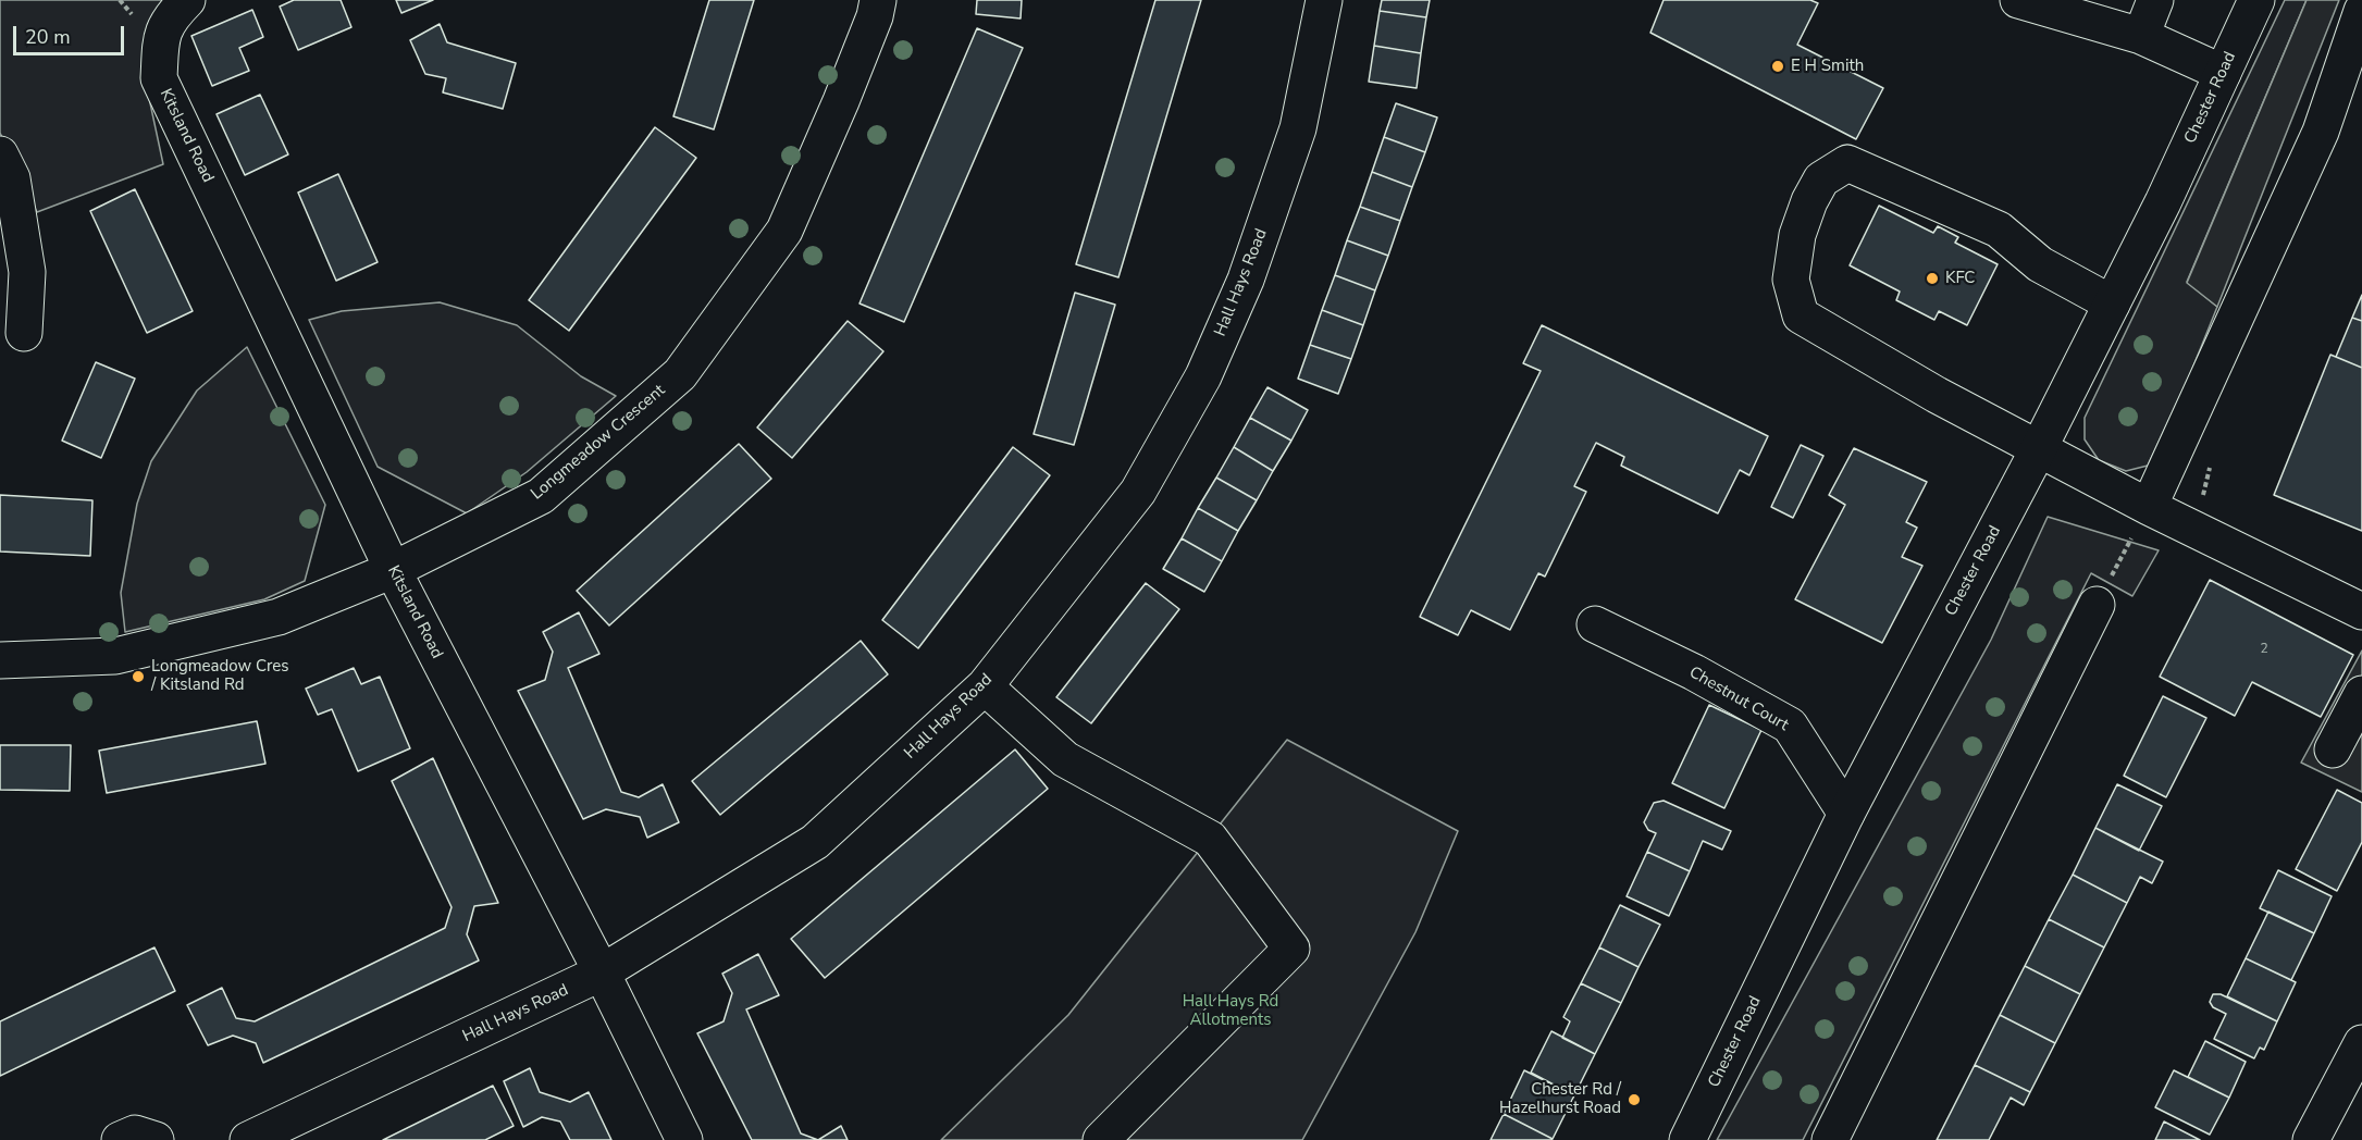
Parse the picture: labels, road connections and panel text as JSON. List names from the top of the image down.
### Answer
{
  "streets": {
    "street": [
      "Chester Road",
      "Kitsland Road",
      "Hall Hays Road",
      "Longmeadow Crescent",
      "Chestnut Court"
    ]
  },
  "crossings": [
    ["Chester Road", "Chestnut Court"],
    ["Kitsland Road", "Hall Hays Road"],
    ["Kitsland Road", "Longmeadow Crescent"]
  ],
  "parks": ["Hall Hays Rd Allotments"],
  "places": [
    "E H Smith",
    "KFC",
    "Longmeadow Cres / Kitsland Rd",
    "Chester Rd / Hazelhurst Road"
  ],
  "house_numbers": ["2"],
  "scale_bar": "20 m"
}
